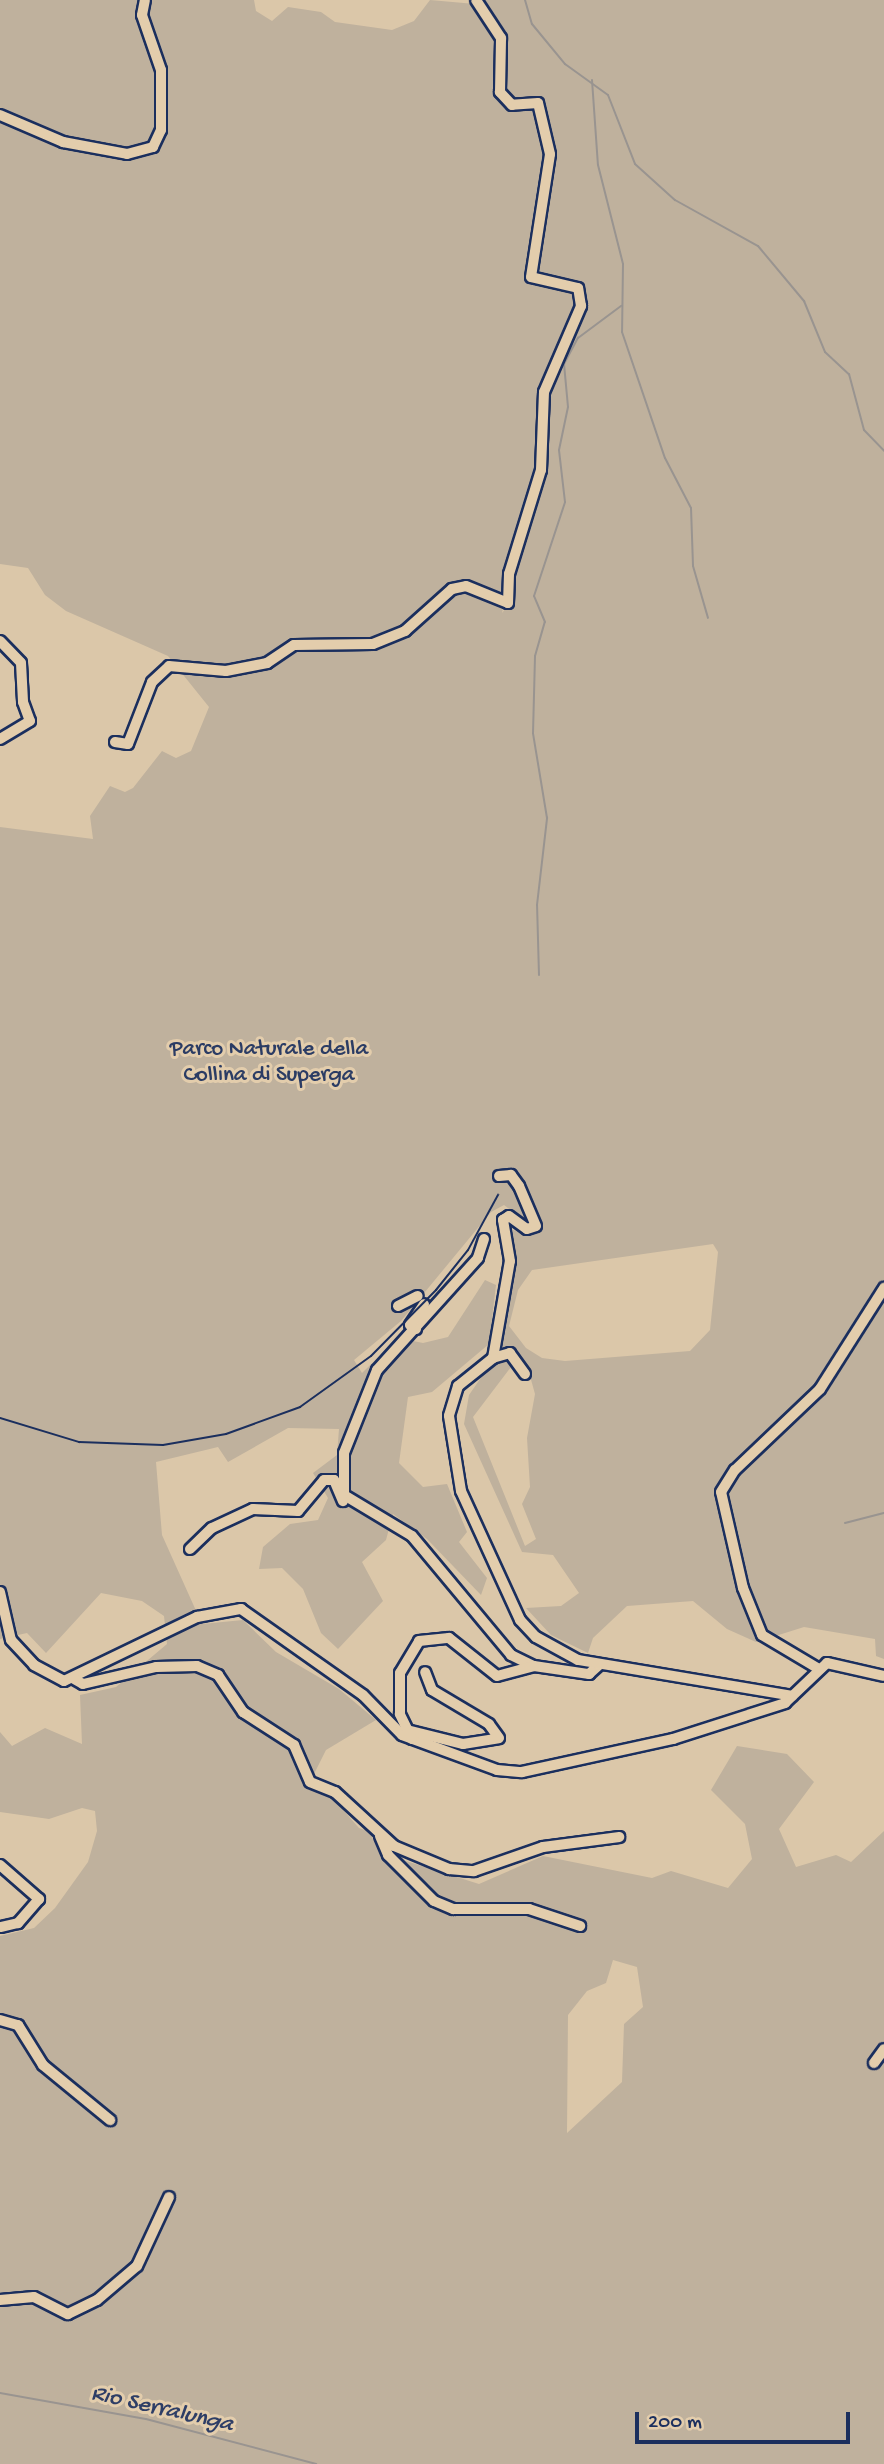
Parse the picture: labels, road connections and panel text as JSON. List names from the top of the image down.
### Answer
{
  "water": ["Rio Serralunga"],
  "parks": ["Parco Naturale della Collina di Superga"],
  "scale_bar": "200 m"
}
